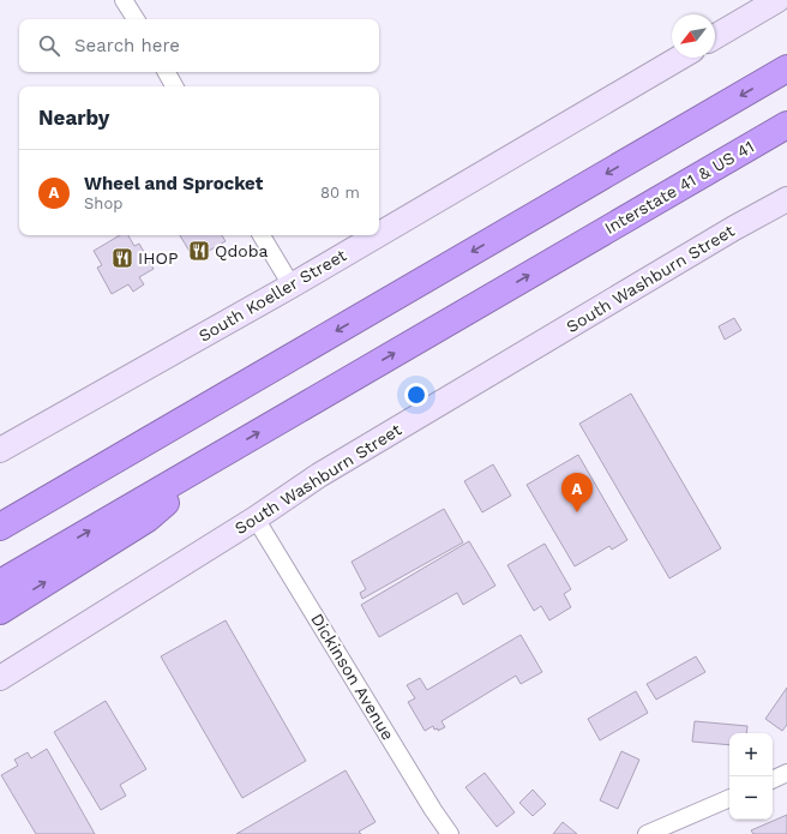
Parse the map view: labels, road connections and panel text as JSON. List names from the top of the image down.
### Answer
{
  "streets": {
    "highway": ["Interstate 41 & US 41"],
    "street": ["South Washburn Street", "South Koeller Street", "Dickinson Avenue"]
  },
  "crossings": [
    ["South Washburn Street", "Dickinson Avenue"]
  ],
  "places": {
    "restaurant": ["Qdoba", "IHOP"]
  },
  "north": "bottom left",
  "page": {
    "search": "Search here",
    "heading": "Nearby",
    "list": [
      {
        "mark": "A",
        "name": "Wheel and Sprocket",
        "note": "Shop",
        "value": "80 m"
      }
    ],
    "pins": "A",
    "map_buttons": ["+", "−"]
  }
}
